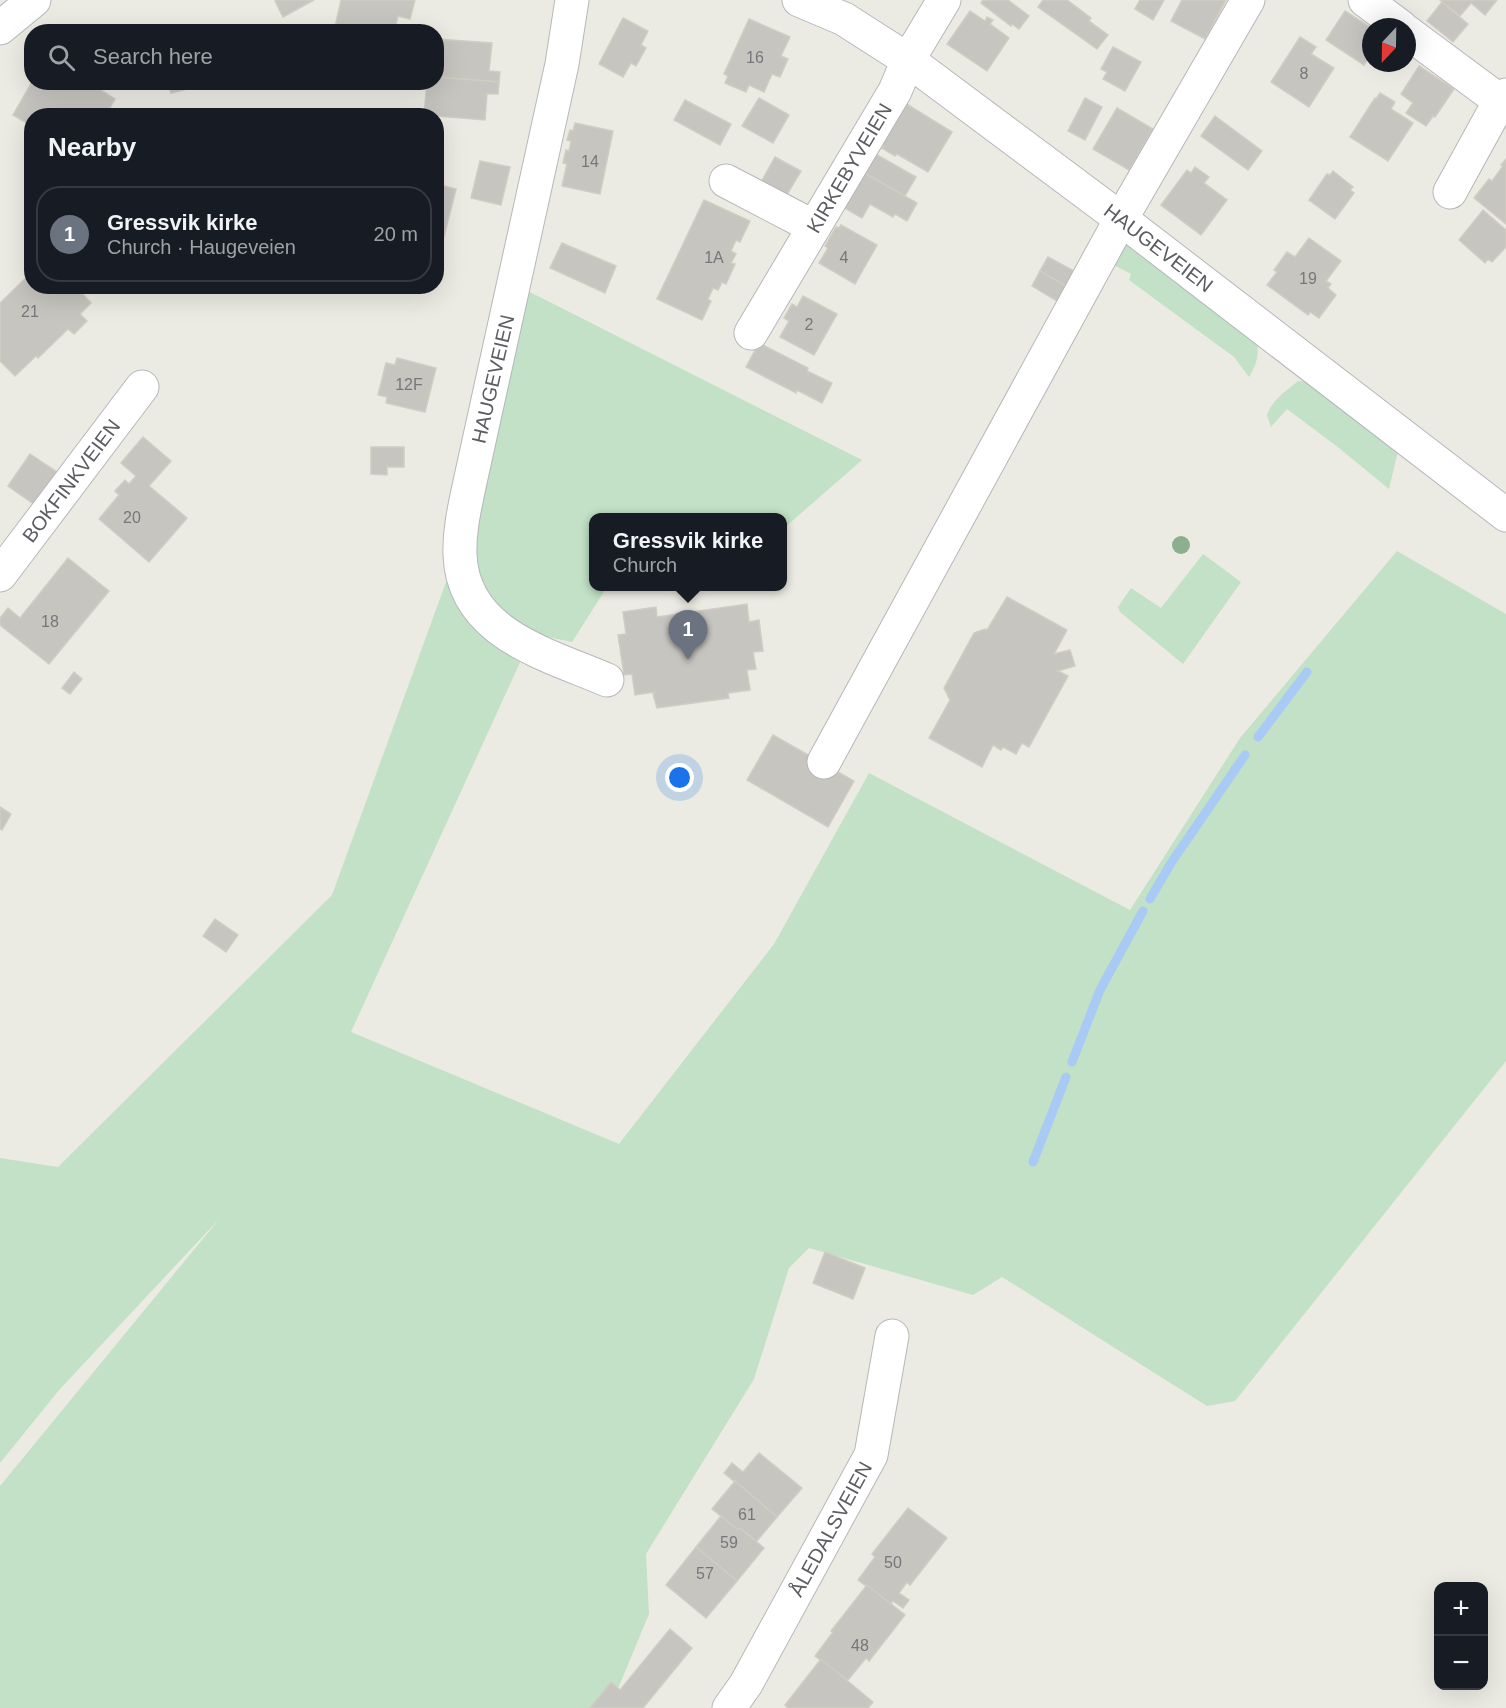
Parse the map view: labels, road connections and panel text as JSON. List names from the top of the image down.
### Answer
{
  "streets": {
    "street": [
      "KIRKEBYVEIEN",
      "HAUGEVEIEN",
      "BOKFINKVEIEN",
      "ÅLEDALSVEIEN"
    ]
  },
  "crossings": [
    ["KIRKEBYVEIEN", "HAUGEVEIEN"]
  ],
  "house_numbers": [
    "16",
    "8",
    "14",
    "1A",
    "4",
    "19",
    "21",
    "2",
    "12F",
    "20",
    "18",
    "61",
    "59",
    "50",
    "57",
    "48"
  ],
  "north": "bottom",
  "page": {
    "search": "Search here",
    "heading": "Nearby",
    "list": [
      {
        "mark": "1",
        "name": "Gressvik kirke",
        "note": "Church · Haugeveien",
        "value": "20 m"
      }
    ],
    "popup": ["Gressvik kirke", "Church"],
    "pins": "1",
    "map_buttons": ["+", "−"]
  }
}
